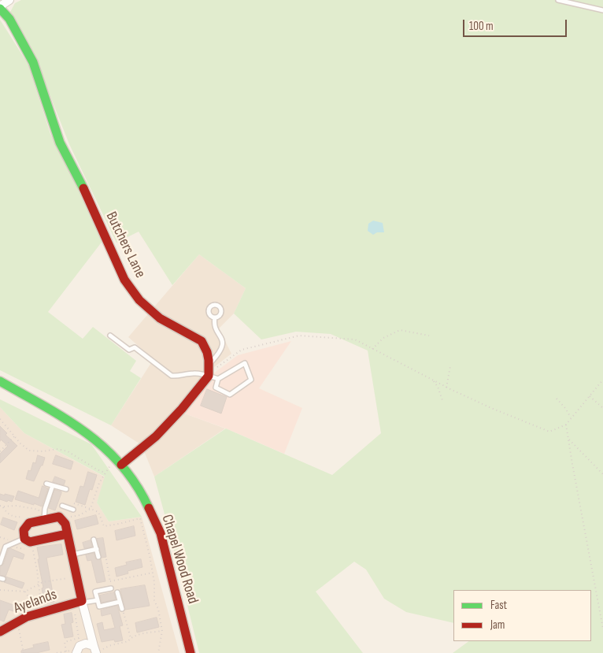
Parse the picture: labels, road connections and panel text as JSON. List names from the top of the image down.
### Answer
{
  "streets": {
    "street": ["Butchers Lane", "Chapel Wood Road", "Ayelands"]
  },
  "legend": ["Fast", "Jam"],
  "scale_bar": "100 m"
}
